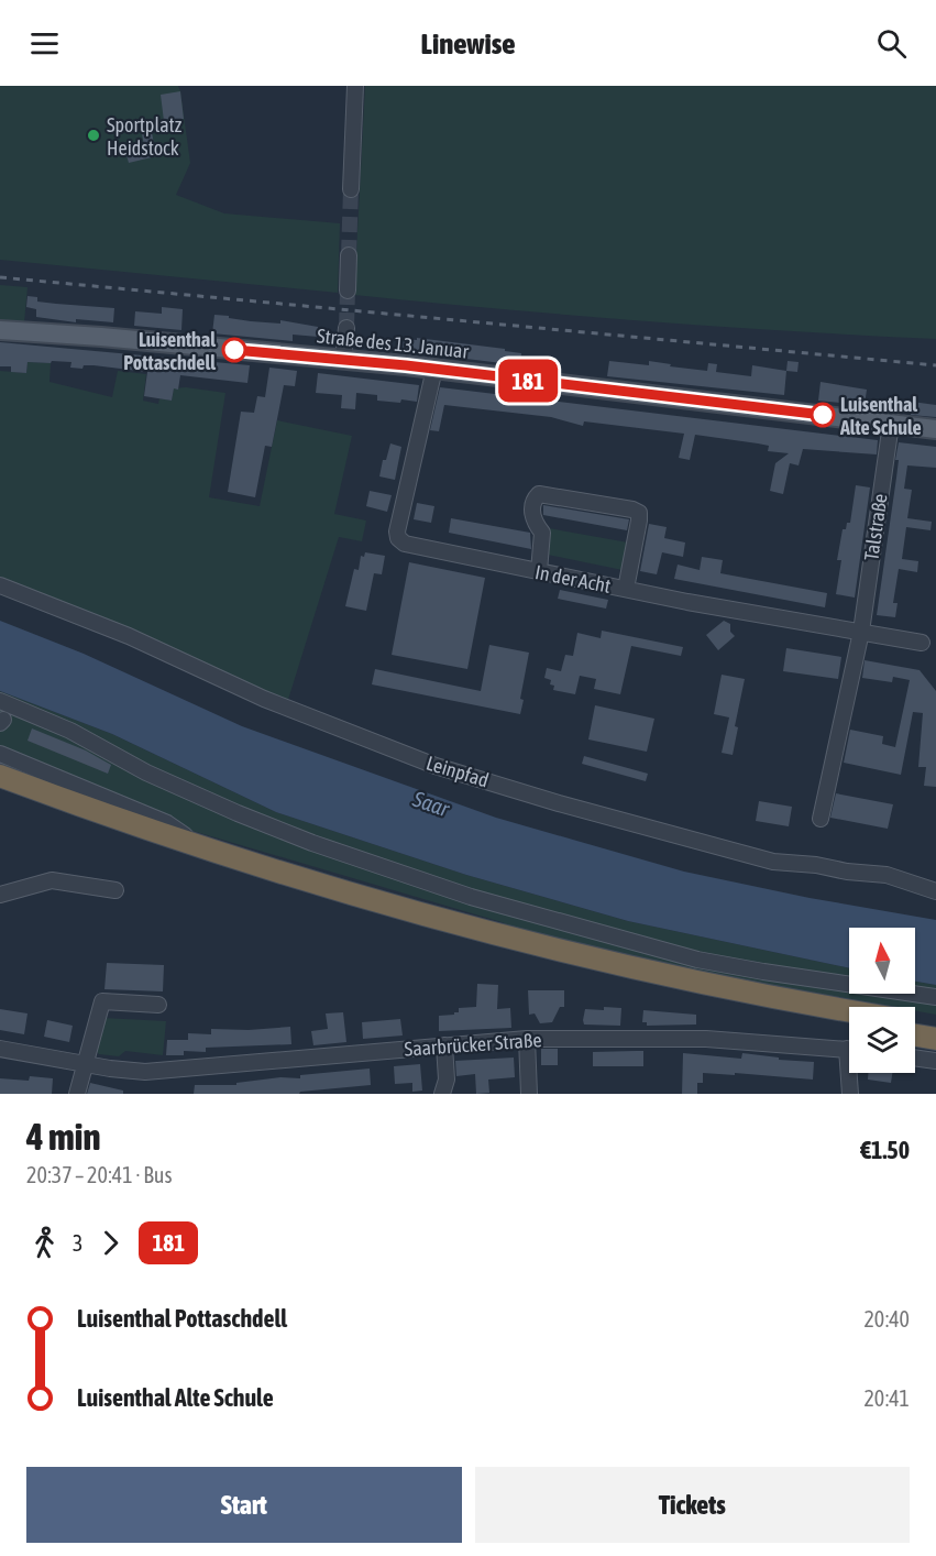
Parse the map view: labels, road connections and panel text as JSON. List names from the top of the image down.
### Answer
{
  "streets": {
    "main road": ["Straße des 13. Januar"],
    "street": [
      "Talstraße",
      "In der Acht",
      "Leinpfad",
      "Saarbrücker Straße"
    ]
  },
  "crossings": [
    ["Straße des 13. Januar", "Talstraße"],
    ["Straße des 13. Januar", "In der Acht"],
    ["Talstraße", "In der Acht"]
  ],
  "water": ["Saar"],
  "places": ["Sportplatz Heidstock", "Luisenthal Pottaschdell", "Luisenthal Alte Schule"],
  "lines": ["bus line 181"],
  "north": "top",
  "page": {
    "header": "Linewise",
    "on_map": "181",
    "heading": ["4 min", "20:37 – 20:41 · Bus", "€1.50"],
    "legs": ["3", "181"],
    "list": [
      {
        "name": "Luisenthal Pottaschdell",
        "value": "20:40"
      },
      {
        "name": "Luisenthal Alte Schule",
        "value": "20:41"
      }
    ],
    "buttons": ["Start", "Tickets"]
  }
}
